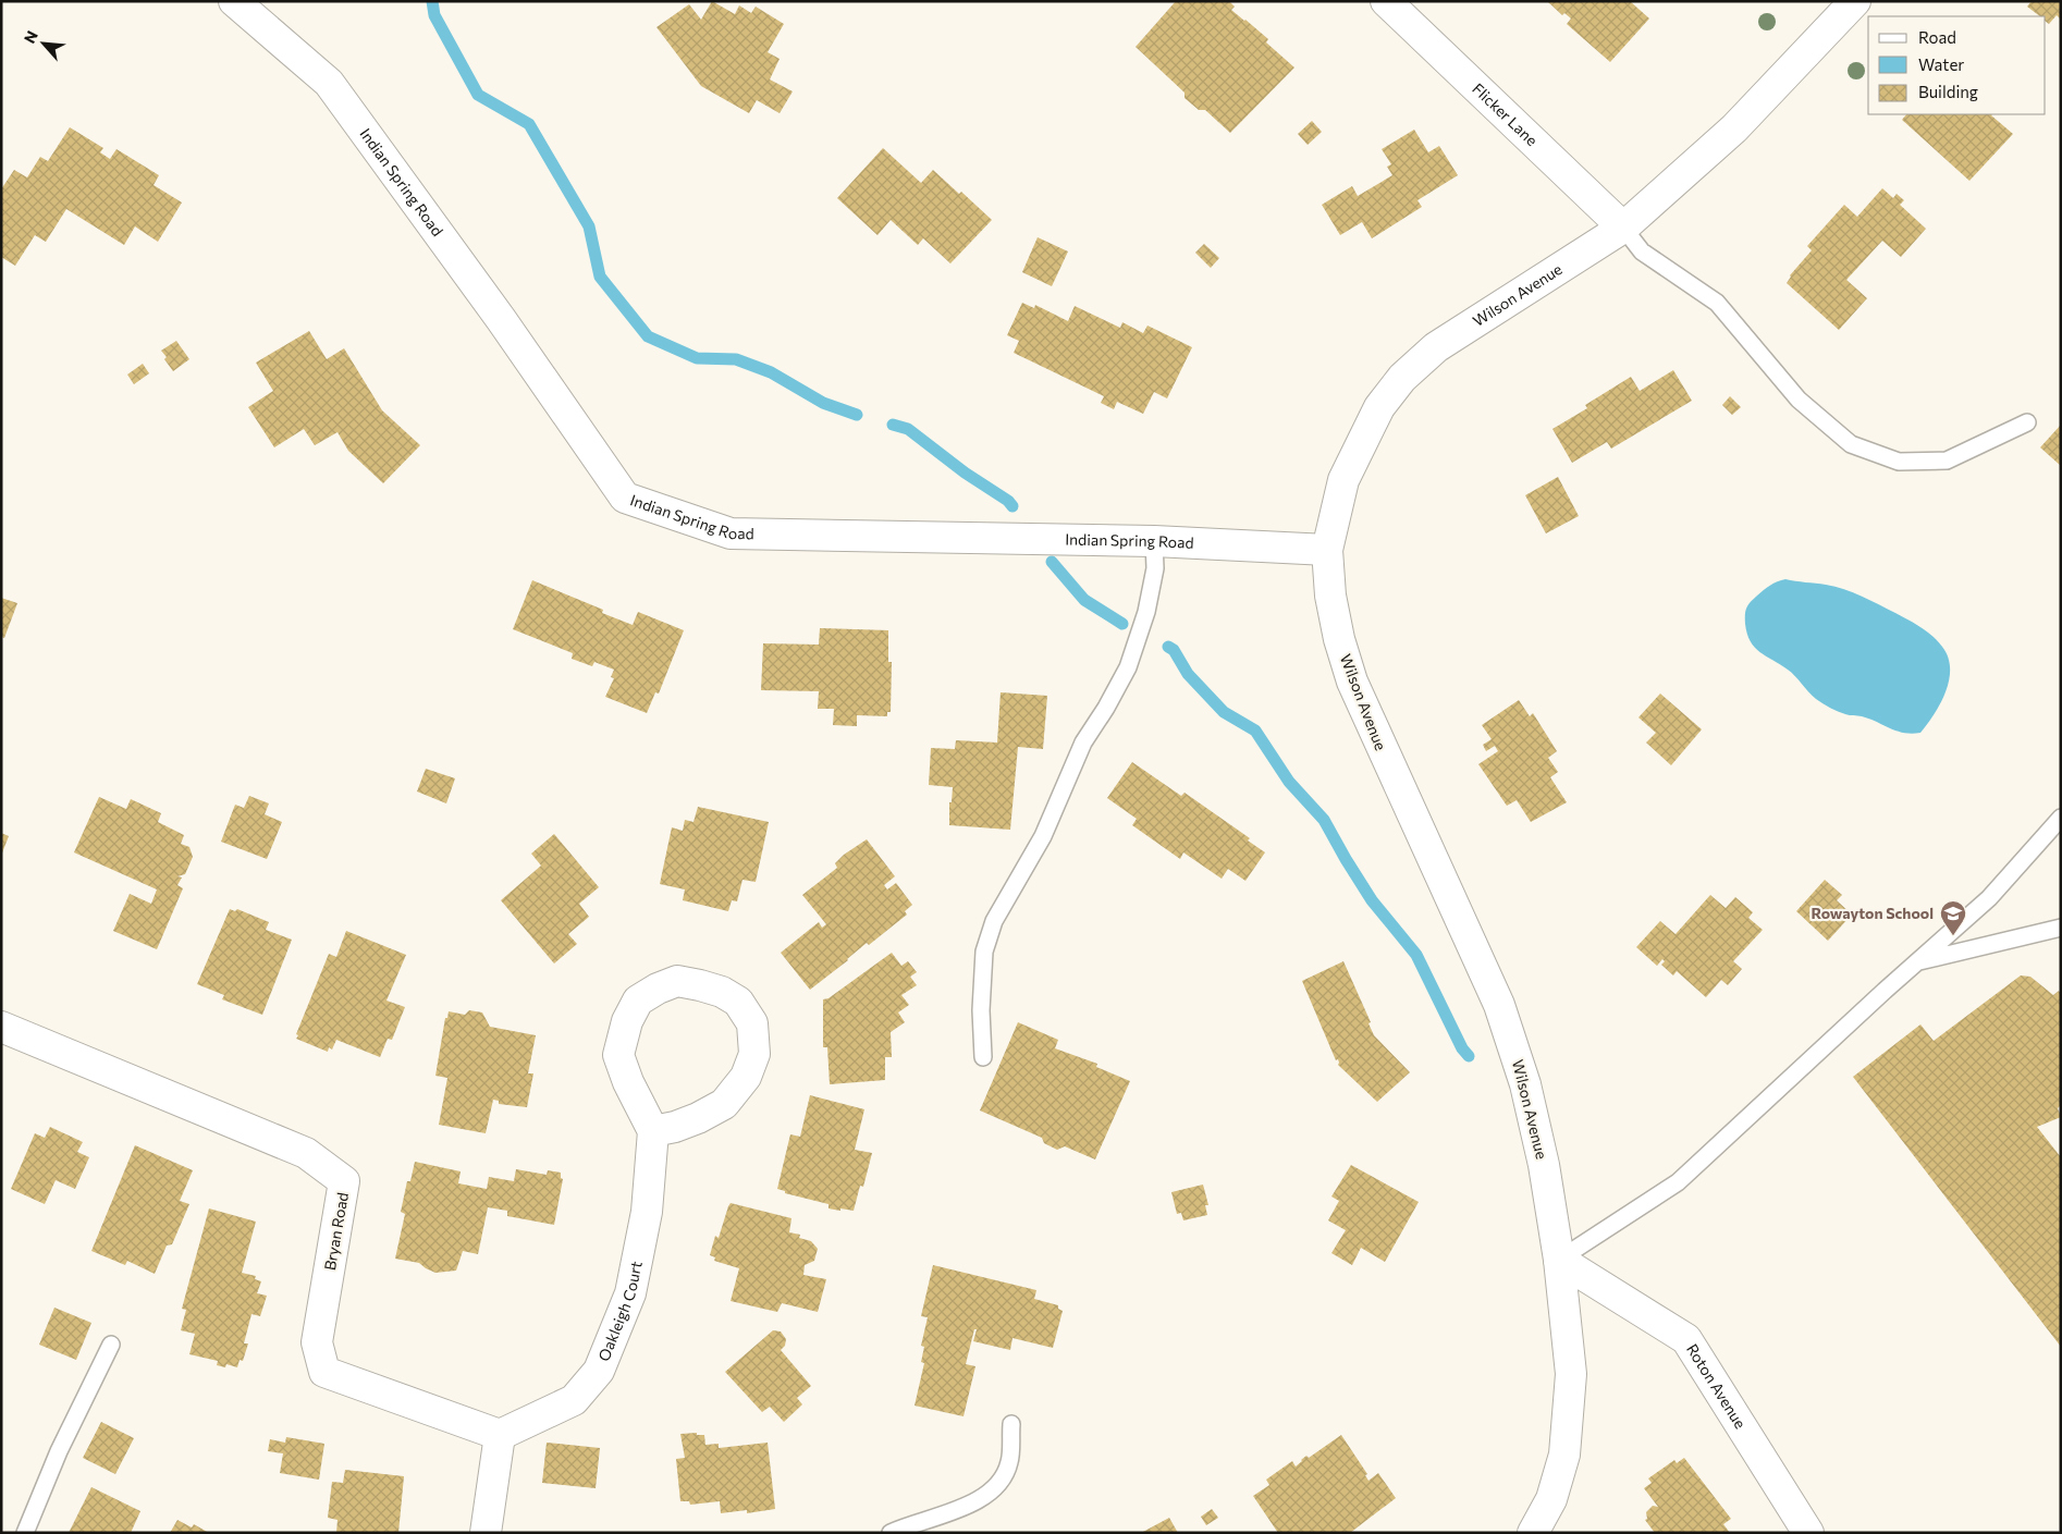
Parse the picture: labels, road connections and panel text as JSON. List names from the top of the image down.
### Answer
{
  "streets": {
    "street": [
      "Flicker Lane",
      "Indian Spring Road",
      "Wilson Avenue",
      "Bryan Road",
      "Oakleigh Court",
      "Roton Avenue"
    ]
  },
  "crossings": [
    ["Flicker Lane", "Wilson Avenue"],
    ["Indian Spring Road", "Wilson Avenue"],
    ["Wilson Avenue", "Roton Avenue"],
    ["Bryan Road", "Oakleigh Court"]
  ],
  "places": {
    "school or university": ["Rowayton School"]
  },
  "legend": ["Road", "Water", "Building"],
  "north": "top left"
}
